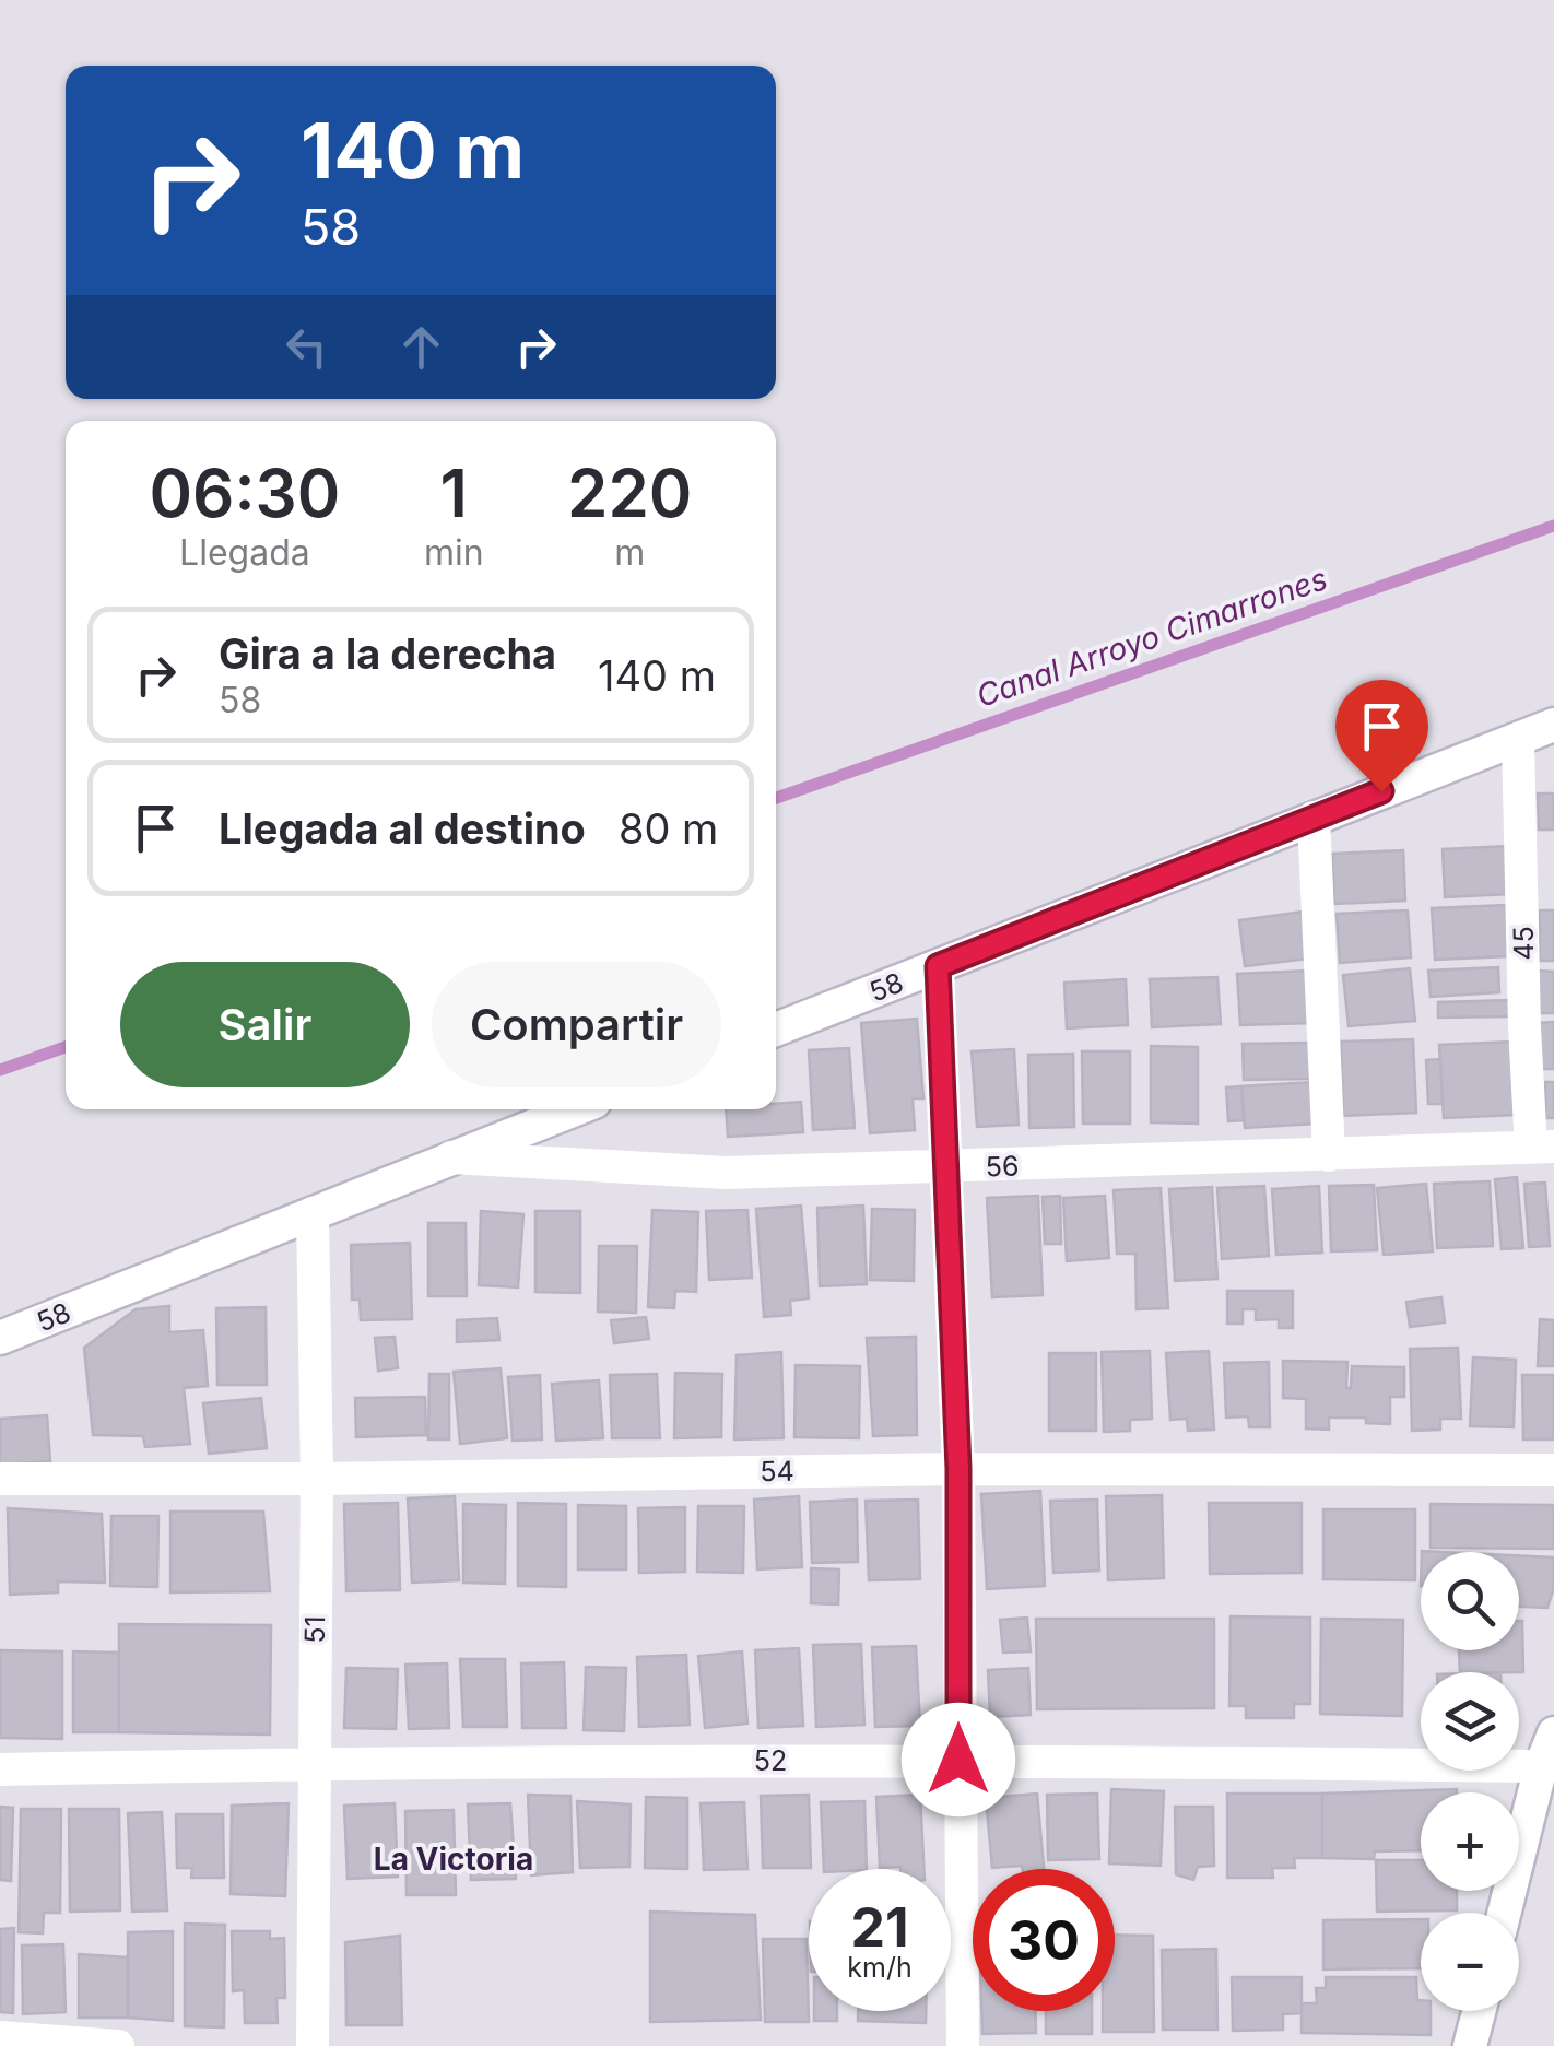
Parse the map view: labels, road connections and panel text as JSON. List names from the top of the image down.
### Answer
{
  "streets": {
    "street": [
      "45",
      "58",
      "56",
      "54",
      "51",
      "52"
    ]
  },
  "crossings": [
    ["45", "58"],
    ["45", "56"],
    ["58", "56"],
    ["58", "51"],
    ["54", "51"],
    ["51", "52"]
  ],
  "districts": ["La Victoria"],
  "water": ["Canal Arroyo Cimarrones"],
  "page": {
    "turn": ["140 m", "58"],
    "eta": [
      "06:30",
      "Llegada",
      "1",
      "min",
      "220",
      "m"
    ],
    "list": [
      {
        "name": "Gira a la derecha",
        "note": "58",
        "value": "140 m"
      },
      {
        "name": "Llegada al destino",
        "value": "80 m"
      }
    ],
    "buttons": ["Salir", "Compartir"],
    "map_buttons": ["+", "−"],
    "speed": "21 km/h",
    "limit": "30"
  }
}
